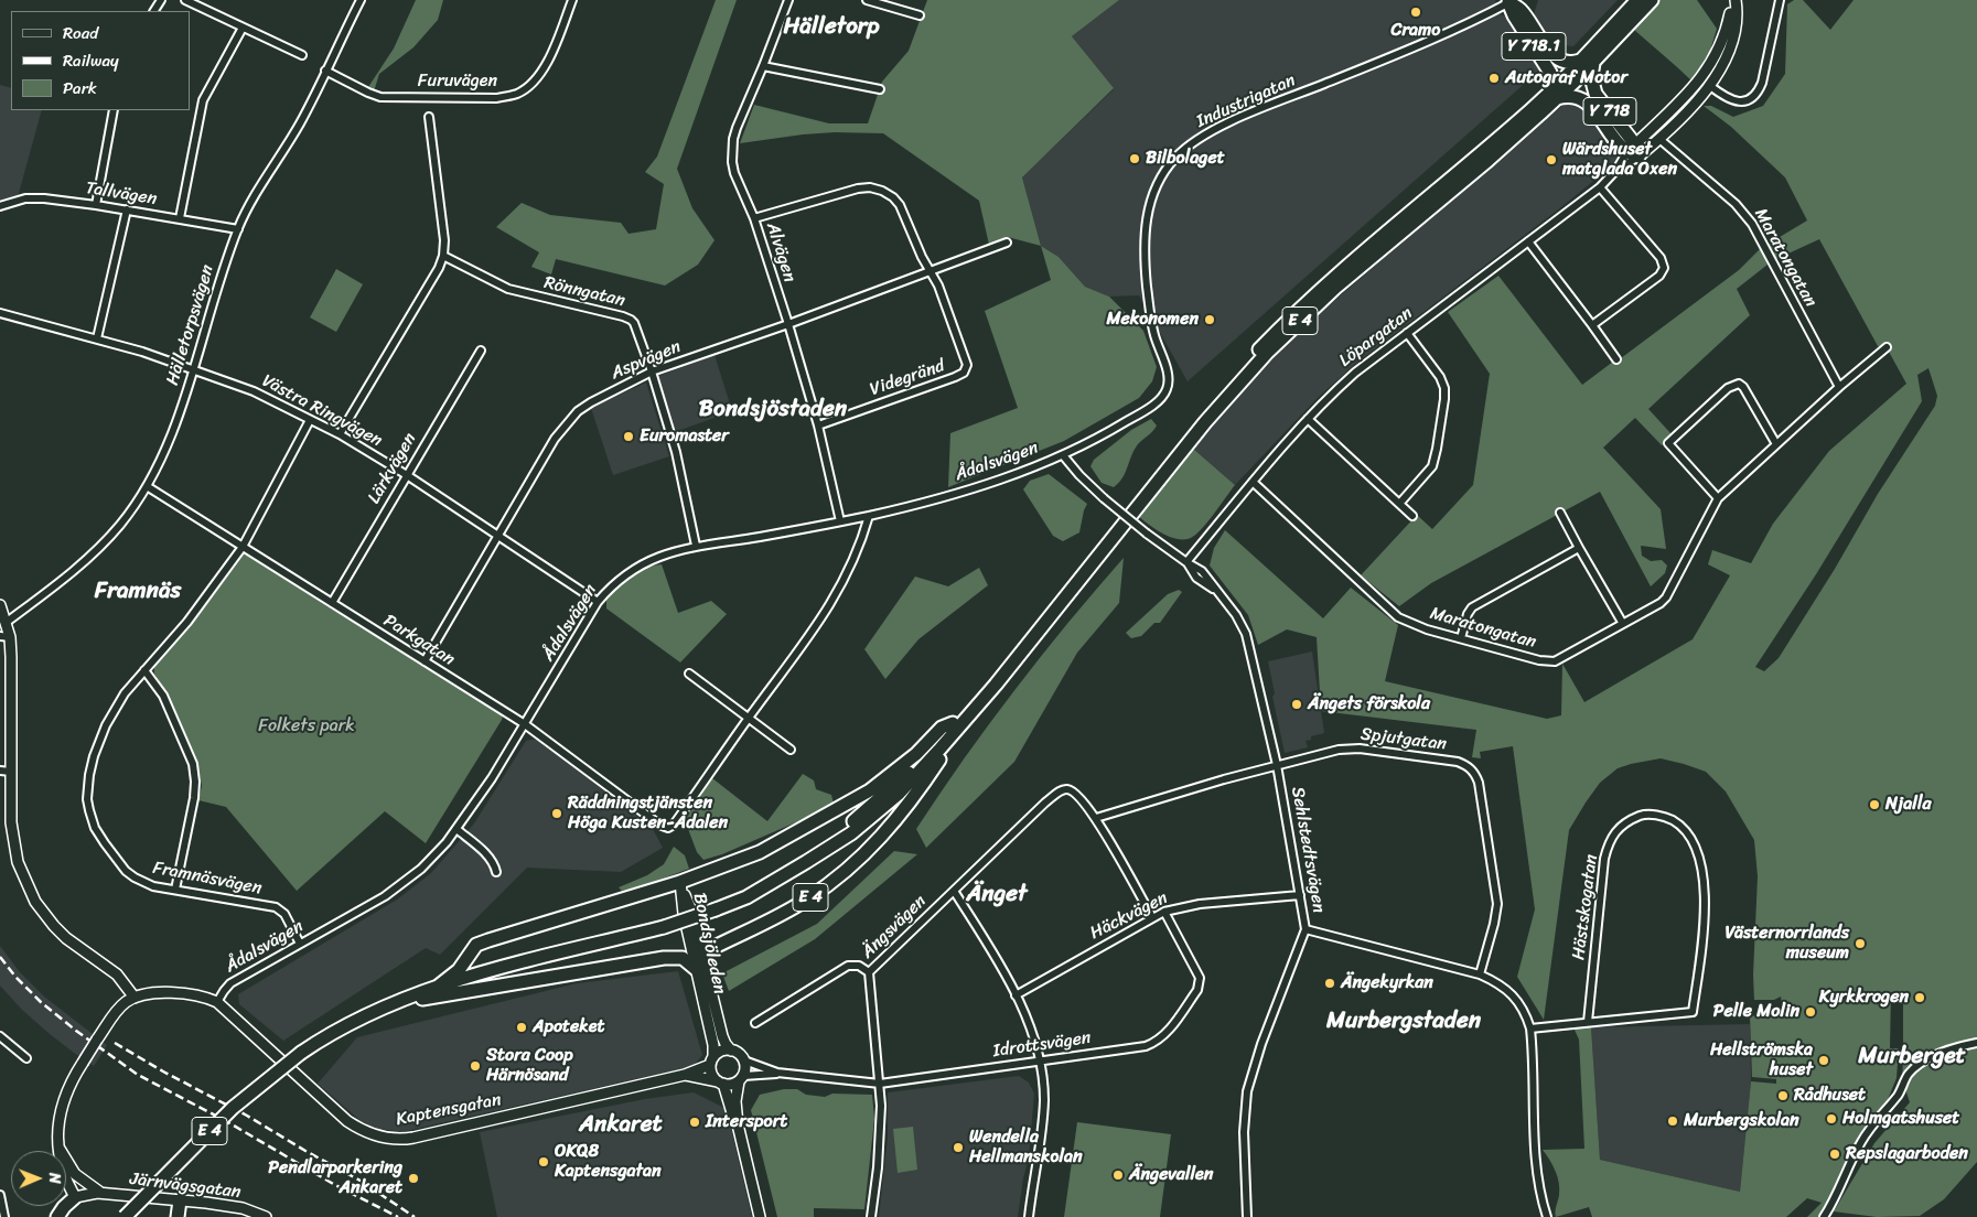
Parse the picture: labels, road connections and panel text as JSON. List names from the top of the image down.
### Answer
{
  "streets": {
    "highway": ["Y 718.1", "Y 718", "E 4"],
    "main road": ["Bondsjöleden", "Kaptensgatan", "Järnvägsgatan"],
    "street": [
      "Furuvägen",
      "Industrigatan",
      "Tallvägen",
      "Alvägen",
      "Maratongatan",
      "Rönngatan",
      "Hälletorpsvägen",
      "Löpargatan",
      "Aspvägen",
      "Videgränd",
      "Västra Ringvägen",
      "Ådalsvägen",
      "Lärkvägen",
      "Parkgatan",
      "Spjutgatan",
      "Sehlstedtsvägen",
      "Framnäsvägen",
      "Hästskogatan",
      "Häckvägen",
      "Ängsvägen",
      "Idrottsvägen"
    ]
  },
  "crossings": [
    ["Y 718.1", "Industrigatan"],
    ["Y 718.1", "Y 718"],
    ["Y 718.1", "E 4"],
    ["Furuvägen", "Hälletorpsvägen"],
    ["Industrigatan", "Ådalsvägen"],
    ["Y 718", "Maratongatan"],
    ["Y 718", "E 4"],
    ["Y 718", "Löpargatan"],
    ["Tallvägen", "Hälletorpsvägen"],
    ["Alvägen", "Aspvägen"],
    ["Alvägen", "Videgränd"],
    ["Alvägen", "Ådalsvägen"],
    ["Maratongatan", "Löpargatan"],
    ["Rönngatan", "Aspvägen"],
    ["Rönngatan", "Ådalsvägen"],
    ["E 4", "Bondsjöleden"],
    ["Hälletorpsvägen", "Västra Ringvägen"],
    ["Hälletorpsvägen", "Parkgatan"],
    ["Löpargatan", "Sehlstedtsvägen"],
    ["Aspvägen", "Videgränd"],
    ["Aspvägen", "Västra Ringvägen"],
    ["Aspvägen", "Parkgatan"],
    ["Västra Ringvägen", "Ådalsvägen"],
    ["Västra Ringvägen", "Lärkvägen"],
    ["Västra Ringvägen", "Framnäsvägen"],
    ["Ådalsvägen", "Parkgatan"],
    ["Ådalsvägen", "Sehlstedtsvägen"],
    ["Ådalsvägen", "Framnäsvägen"],
    ["Ådalsvägen", "Kaptensgatan"],
    ["Lärkvägen", "Parkgatan"],
    ["Parkgatan", "Framnäsvägen"],
    ["Spjutgatan", "Sehlstedtsvägen"],
    ["Spjutgatan", "Ängsvägen"],
    ["Sehlstedtsvägen", "Häckvägen"],
    ["Häckvägen", "Idrottsvägen"],
    ["Ängsvägen", "Idrottsvägen"],
    ["Bondsjöleden", "Idrottsvägen"],
    ["Bondsjöleden", "Kaptensgatan"],
    ["Idrottsvägen", "Kaptensgatan"]
  ],
  "districts": [
    "Hälletorp",
    "Bondsjöstaden",
    "Framnäs",
    "Änget",
    "Murbergstaden",
    "Murberget",
    "Ankaret"
  ],
  "parks": ["Folkets park"],
  "places": [
    "Cramo",
    "Autograf Motor",
    "Bilbolaget",
    "Wärdshuset matglada Oxen",
    "Mekonomen",
    "Euromaster",
    "Ängets förskola",
    "Njalla",
    "Räddningstjänsten Höga Kusten-Ådalen",
    "Västernorrlands museum",
    "Ängekyrkan",
    "Kyrkkrogen",
    "Pelle Molin",
    "Apoteket",
    "Hellströmska huset",
    "Stora Coop Härnösand",
    "Rådhuset",
    "Holmgatshuset",
    "Murbergskolan",
    "Intersport",
    "Wendella Hellmanskolan",
    "Repslagarboden",
    "OKQ8 Kaptensgatan",
    "Ängevallen",
    "Pendlarparkering Ankaret"
  ],
  "legend": ["Road", "Railway", "Park"],
  "north": "right"
}
